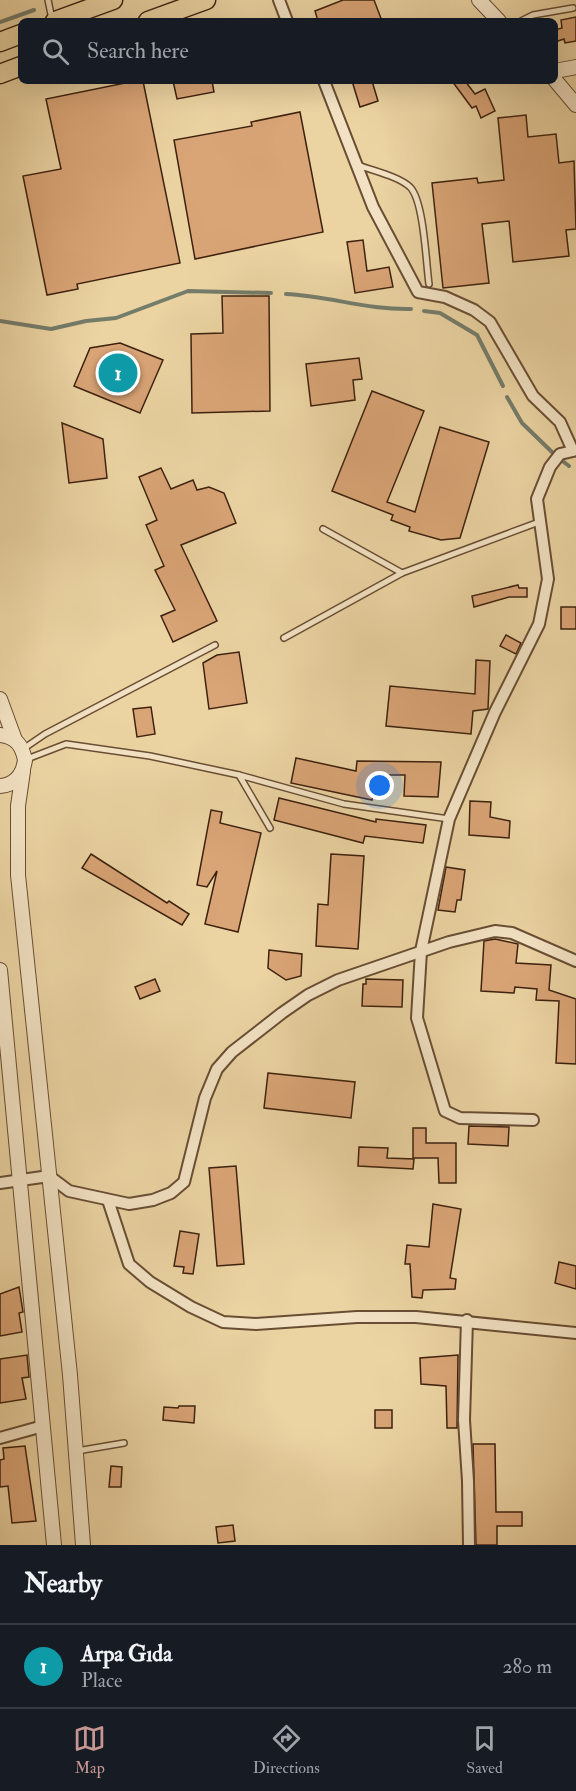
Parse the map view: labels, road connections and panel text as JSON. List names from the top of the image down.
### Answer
{
  "page": {
    "search": "Search here",
    "pins": "1",
    "heading": "Nearby",
    "list": [
      {
        "mark": "1",
        "name": "Arpa Gıda",
        "note": "Place",
        "value": "280 m"
      }
    ],
    "nav": ["Map", "Directions", "Saved"]
  }
}
